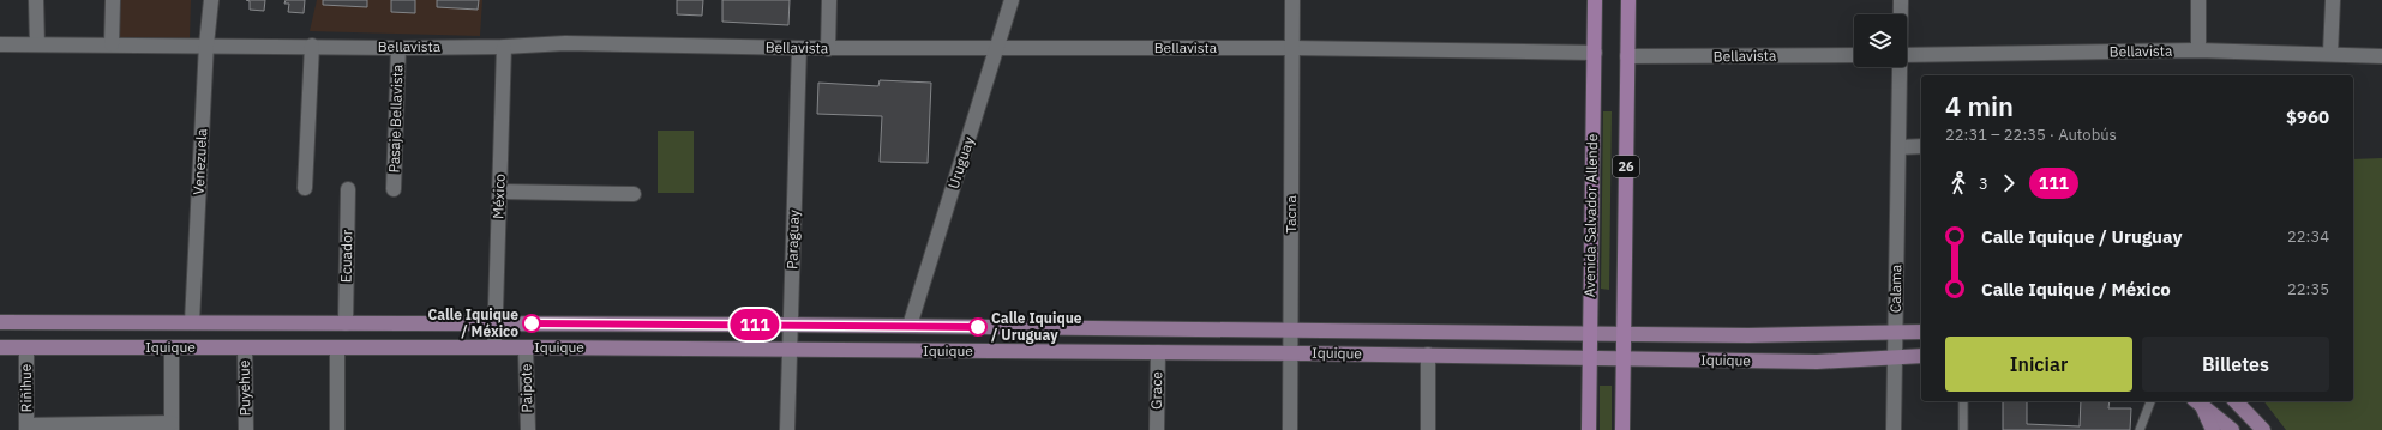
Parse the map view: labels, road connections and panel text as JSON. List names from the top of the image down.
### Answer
{
  "streets": {
    "highway": ["26", "Avenida Salvador Allende"],
    "main road": ["Iquique"],
    "street": [
      "Bellavista",
      "Pasaje Bellavista",
      "Venezuela",
      "Uruguay",
      "México",
      "Tacna",
      "Paraguay",
      "Ecuador",
      "Calama",
      "Riñihue",
      "Puyehue",
      "Paipote",
      "Grace"
    ]
  },
  "crossings": [
    ["Bellavista", "Pasaje Bellavista"],
    ["Bellavista", "Venezuela"],
    ["Bellavista", "Uruguay"],
    ["Bellavista", "26"],
    ["Bellavista", "México"],
    ["Bellavista", "Tacna"],
    ["Bellavista", "Avenida Salvador Allende"],
    ["Bellavista", "Paraguay"],
    ["Venezuela", "Iquique"],
    ["Uruguay", "Iquique"],
    ["26", "Iquique"],
    ["México", "Iquique"],
    ["Tacna", "Iquique"],
    ["Avenida Salvador Allende", "Iquique"],
    ["Paraguay", "Iquique"],
    ["Ecuador", "Iquique"],
    ["Calama", "Iquique"],
    ["Iquique", "Riñihue"],
    ["Iquique", "Puyehue"],
    ["Iquique", "Paipote"],
    ["Iquique", "Grace"]
  ],
  "places": ["Calle Iquique / México", "Calle Iquique / Uruguay"],
  "lines": ["bus line 111"],
  "page": {
    "on_map": "111",
    "heading": ["4 min", "22:31 – 22:35 · Autobús", "$960"],
    "legs": ["3", "111"],
    "list": [
      {
        "name": "Calle Iquique / Uruguay",
        "value": "22:34"
      },
      {
        "name": "Calle Iquique / México",
        "value": "22:35"
      }
    ],
    "buttons": ["Iniciar", "Billetes"]
  }
}
